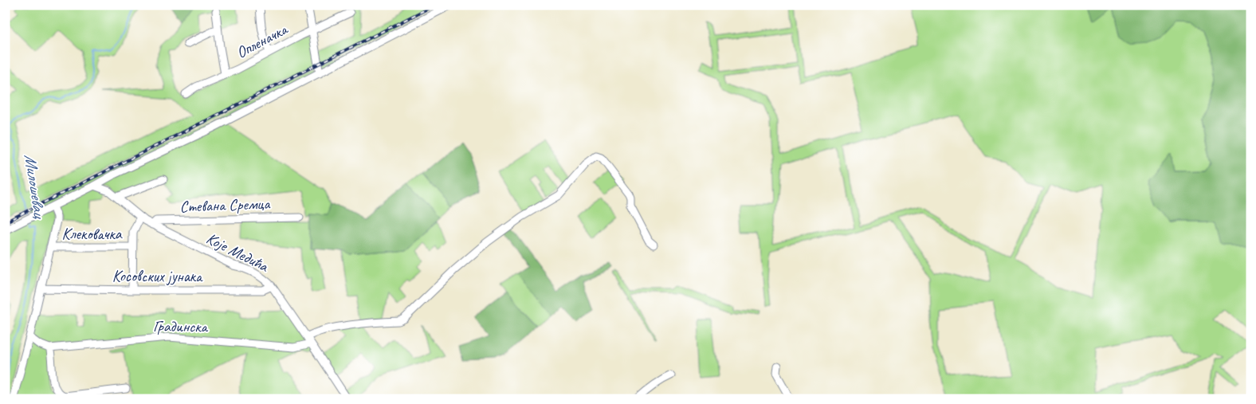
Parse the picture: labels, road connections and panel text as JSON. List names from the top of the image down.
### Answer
{
  "streets": {
    "street": [
      "Опленачка",
      "Стевана Сремца",
      "Клековачка",
      "Које Медића",
      "Косовских јунака",
      "Градинска"
    ]
  },
  "crossings": [
    ["Стевана Сремца", "Које Медића"],
    ["Које Медића", "Косовских јунака"],
    ["Које Медића", "Градинска"]
  ],
  "water": ["Милошевац"]
}
